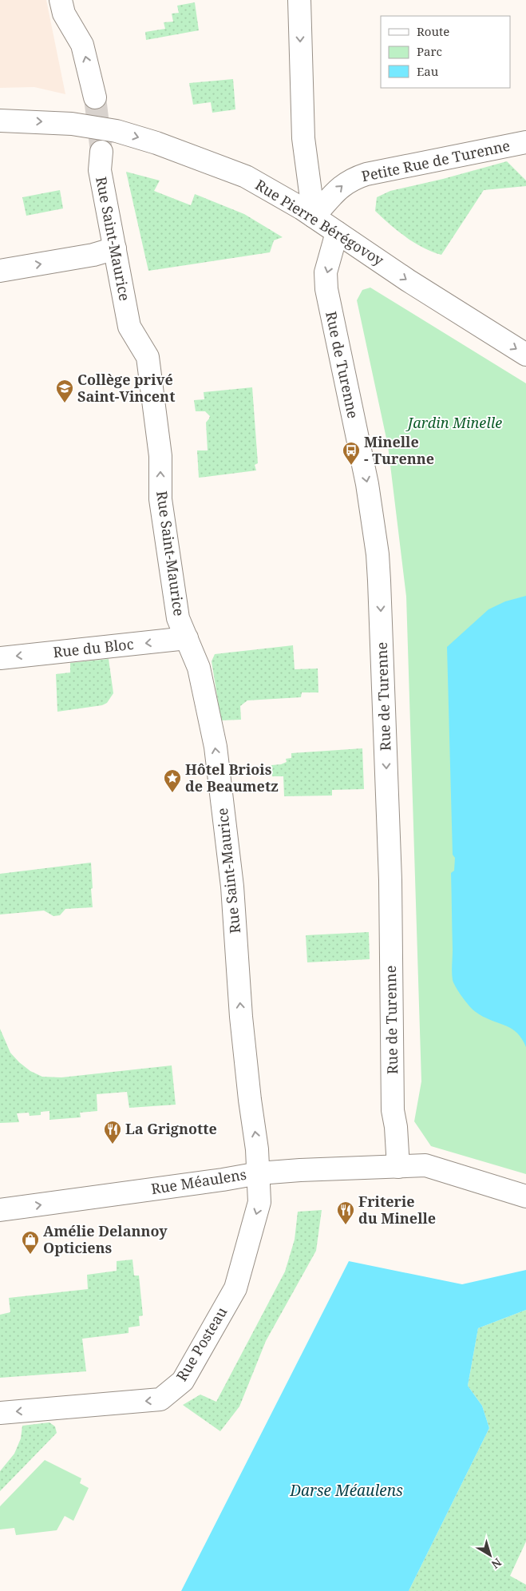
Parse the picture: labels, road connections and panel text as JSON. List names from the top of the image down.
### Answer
{
  "streets": {
    "street": [
      "Petite Rue de Turenne",
      "Rue Pierre Bérégovoy",
      "Rue Saint-Maurice",
      "Rue de Turenne",
      "Rue du Bloc",
      "Rue Méaulens",
      "Rue Posteau"
    ]
  },
  "crossings": [
    ["Petite Rue de Turenne", "Rue Pierre Bérégovoy"],
    ["Rue Pierre Bérégovoy", "Rue de Turenne"],
    ["Rue Saint-Maurice", "Rue du Bloc"],
    ["Rue Saint-Maurice", "Rue Méaulens"],
    ["Rue Saint-Maurice", "Rue Posteau"],
    ["Rue de Turenne", "Rue Méaulens"],
    ["Rue Méaulens", "Rue Posteau"]
  ],
  "one_way": [
    "Petite Rue de Turenne",
    "Rue Pierre Bérégovoy",
    "Rue Saint-Maurice",
    "Rue de Turenne",
    "Rue du Bloc",
    "Rue Méaulens",
    "Rue Posteau"
  ],
  "water": ["Darse Méaulens"],
  "parks": ["Jardin Minelle"],
  "places": {
    "school or university": ["Collège privé Saint-Vincent"],
    "bus stop": ["Minelle - Turenne"],
    "place": ["Hôtel Briois de Beaumetz"],
    "restaurant": ["La Grignotte", "Friterie du Minelle"],
    "shop": ["Amélie Delannoy Opticiens"]
  },
  "legend": ["Route", "Parc", "Eau"],
  "north": "bottom right"
}
